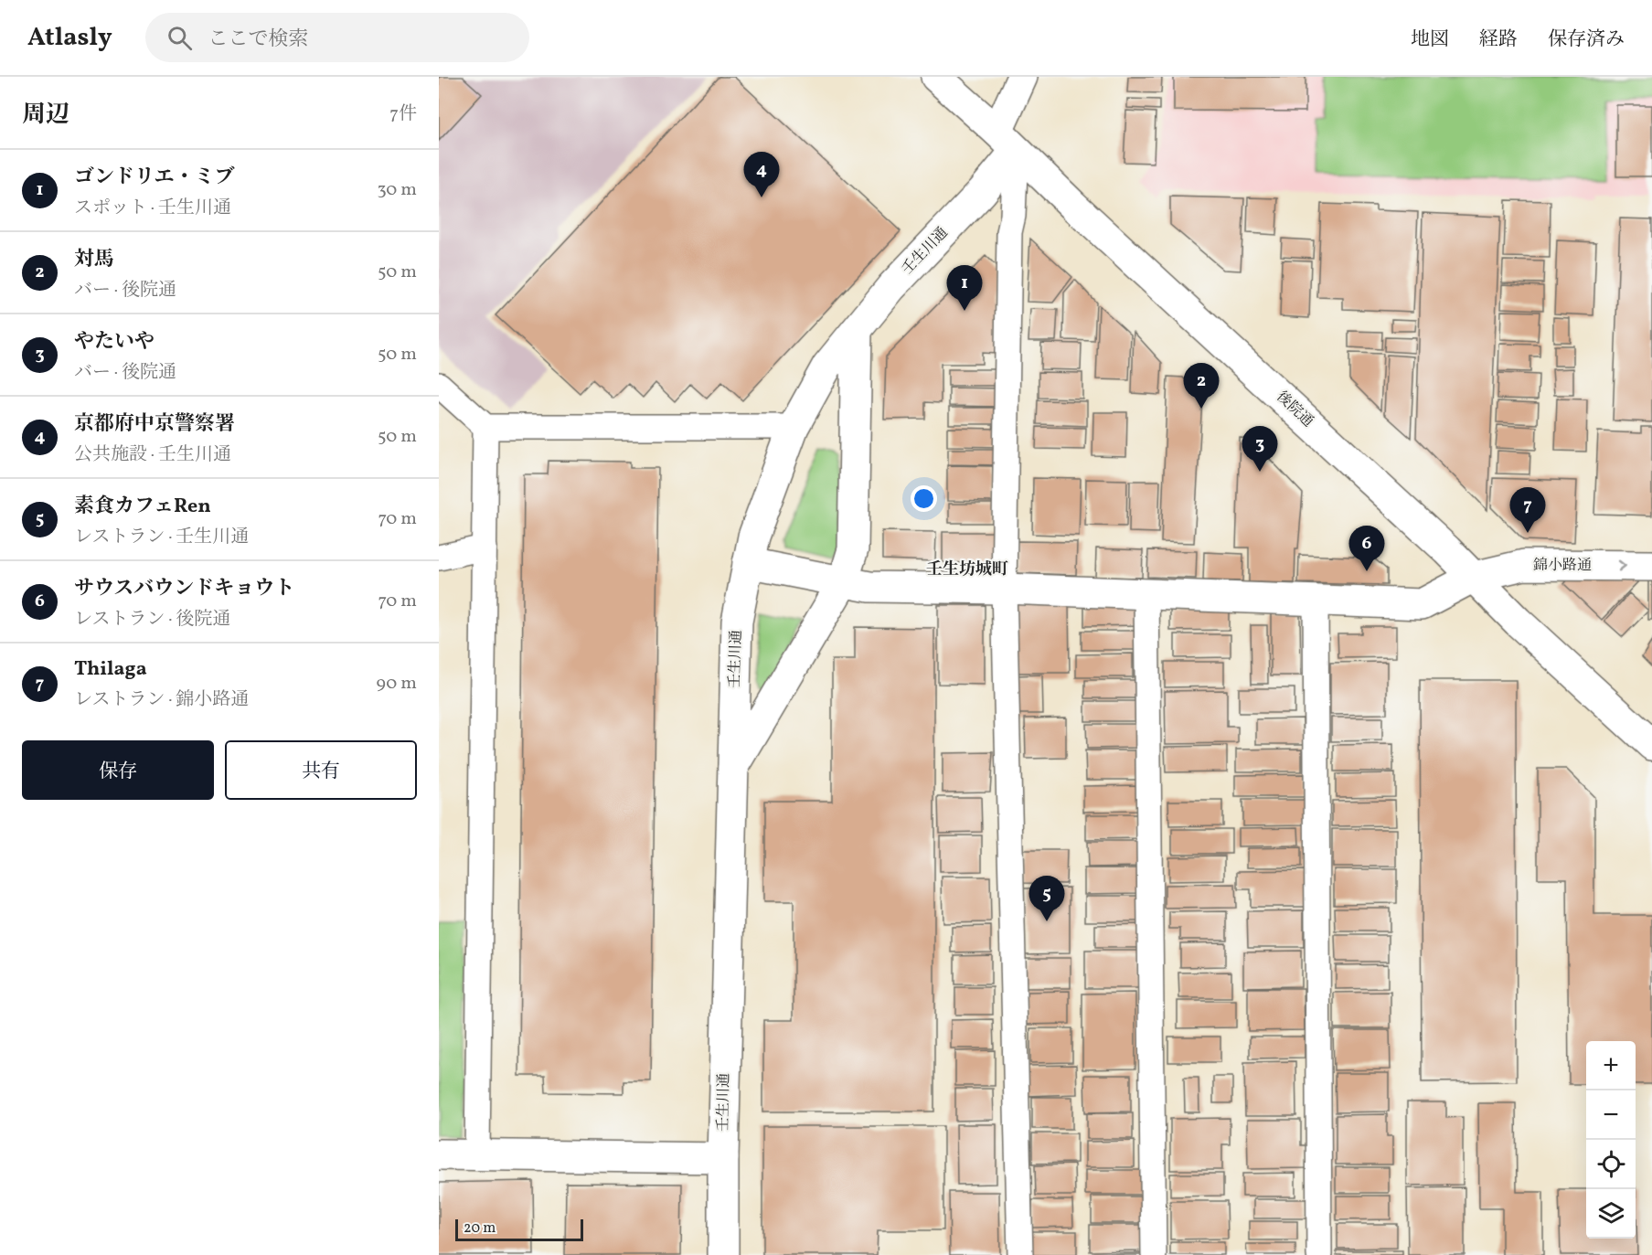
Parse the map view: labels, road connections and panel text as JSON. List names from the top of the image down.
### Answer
{
  "streets": {
    "street": ["壬生川通", "後院通", "錦小路通"]
  },
  "crossings": [
    ["壬生川通", "後院通"],
    ["壬生川通", "錦小路通"],
    ["後院通", "錦小路通"]
  ],
  "districts": ["壬生坊城町"],
  "scale_bar": "20 m",
  "page": {
    "header": "Atlasly",
    "search": "ここで検索",
    "nav": ["地図", "経路", "保存済み"],
    "heading": ["周辺", "7件"],
    "list": [
      {
        "mark": "1",
        "name": "ゴンドリエ・ミブ",
        "note": "スポット · 壬生川通",
        "value": "30 m"
      },
      {
        "mark": "2",
        "name": "対馬",
        "note": "バー · 後院通",
        "value": "50 m"
      },
      {
        "mark": "3",
        "name": "やたいや",
        "note": "バー · 後院通",
        "value": "50 m"
      },
      {
        "mark": "4",
        "name": "京都府中京警察署",
        "note": "公共施設 · 壬生川通",
        "value": "50 m"
      },
      {
        "mark": "5",
        "name": "素食カフェRen",
        "note": "レストラン · 壬生川通",
        "value": "70 m"
      },
      {
        "mark": "6",
        "name": "サウスバウンドキョウト",
        "note": "レストラン · 後院通",
        "value": "70 m"
      },
      {
        "mark": "7",
        "name": "Thilaga",
        "note": "レストラン · 錦小路通",
        "value": "90 m"
      }
    ],
    "pins": [
      "4",
      "1",
      "2",
      "3",
      "7",
      "6",
      "5"
    ],
    "buttons": ["保存", "共有"],
    "map_buttons": ["+", "−"],
    "scale": "20 m"
  }
}
